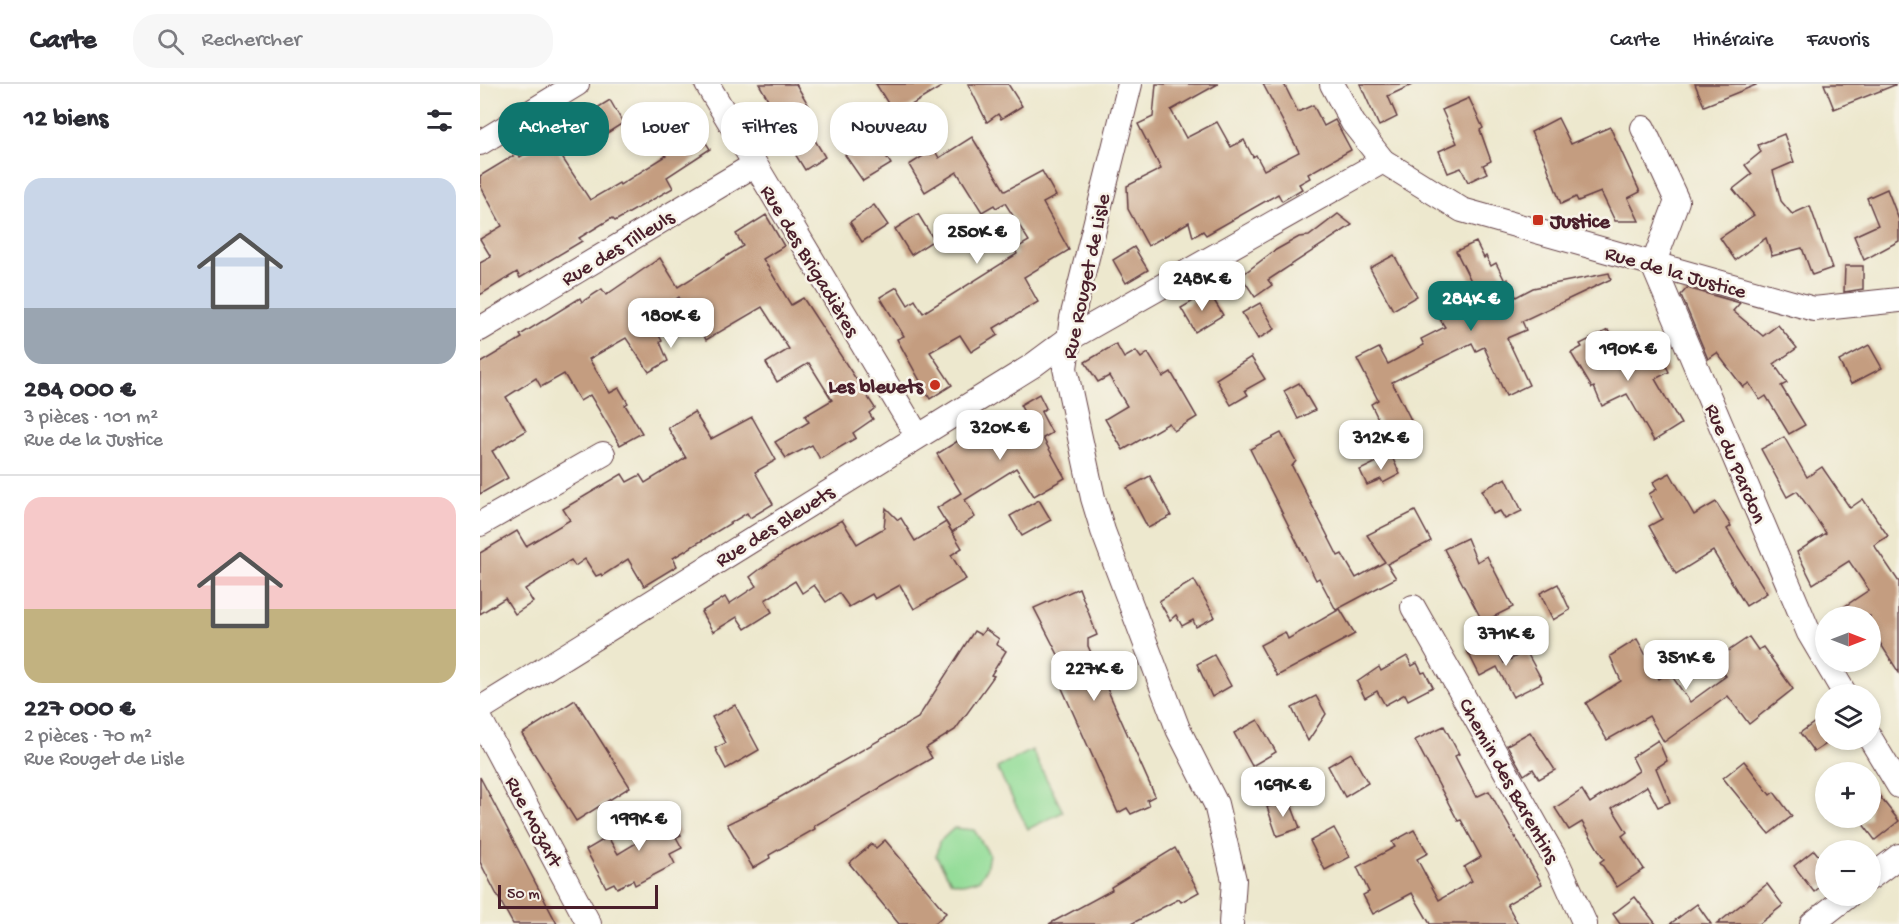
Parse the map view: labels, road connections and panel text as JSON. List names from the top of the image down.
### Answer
{
  "streets": {
    "street": [
      "Rue des Tilleuls",
      "Rue des Brigadières",
      "Rue de la Justice",
      "Rue Rouget de Lisle",
      "Rue du Pardon",
      "Rue des Bleuets",
      "Chemin des Barentins",
      "Rue Mozart"
    ]
  },
  "crossings": [
    ["Rue des Tilleuls", "Rue des Brigadières"],
    ["Rue des Brigadières", "Rue des Bleuets"],
    ["Rue de la Justice", "Rue du Pardon"],
    ["Rue de la Justice", "Rue des Bleuets"],
    ["Rue Rouget de Lisle", "Rue des Bleuets"]
  ],
  "places": {
    "transit": ["Justice"],
    "other": ["Les bleuets"]
  },
  "scale_bar": "50 m",
  "north": "right",
  "page": {
    "header": "Carte",
    "search": "Rechercher",
    "nav": ["Carte", "Itinéraire", "Favoris"],
    "heading": "12 biens",
    "chip": [
      "Acheter",
      "Louer",
      "Filtres",
      "Nouveau"
    ],
    "list": [
      {
        "name": "284 000 €",
        "note": "3 pièces · 101 m² · Rue de la Justice"
      },
      {
        "name": "227 000 €",
        "note": "2 pièces · 70 m² · Rue Rouget de Lisle"
      }
    ],
    "price": [
      "250K €",
      "248K €",
      "284K €",
      "180K €",
      "190K €",
      "320K €",
      "312K €",
      "371K €",
      "351K €",
      "227K €",
      "169K €",
      "199K €"
    ],
    "map_buttons": ["+", "−"],
    "scale": "50 m"
  }
}
